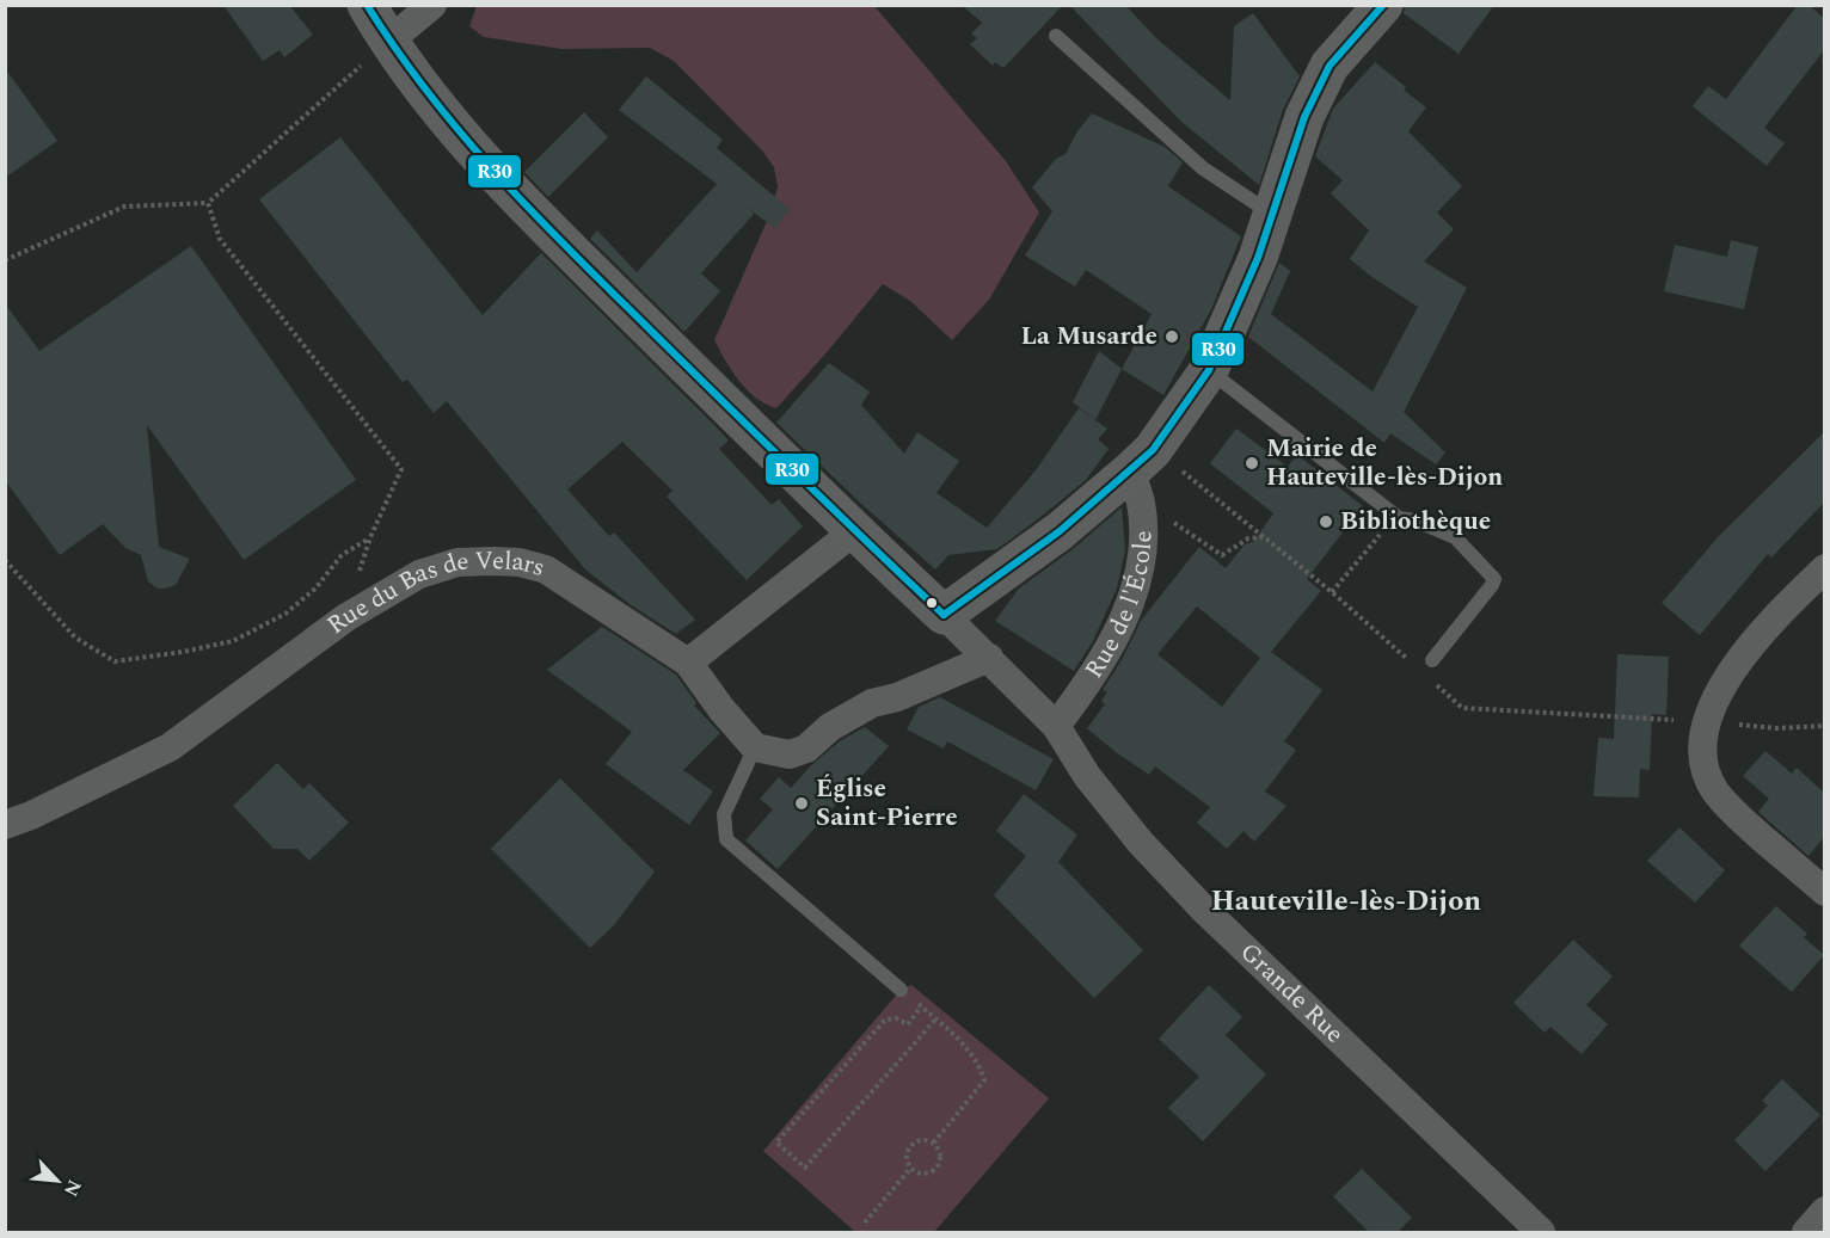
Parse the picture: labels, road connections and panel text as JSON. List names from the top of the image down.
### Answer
{
  "streets": {
    "street": ["Rue de l'École", "Rue du Bas de Velars", "Grande Rue"]
  },
  "crossings": [
    ["Rue de l'École", "Grande Rue"]
  ],
  "districts": ["Hauteville-lès-Dijon"],
  "places": [
    "La Musarde",
    "Mairie de Hauteville-lès-Dijon",
    "Bibliothèque",
    "Église Saint-Pierre"
  ],
  "lines": ["transit line R30"],
  "north": "bottom right"
}
